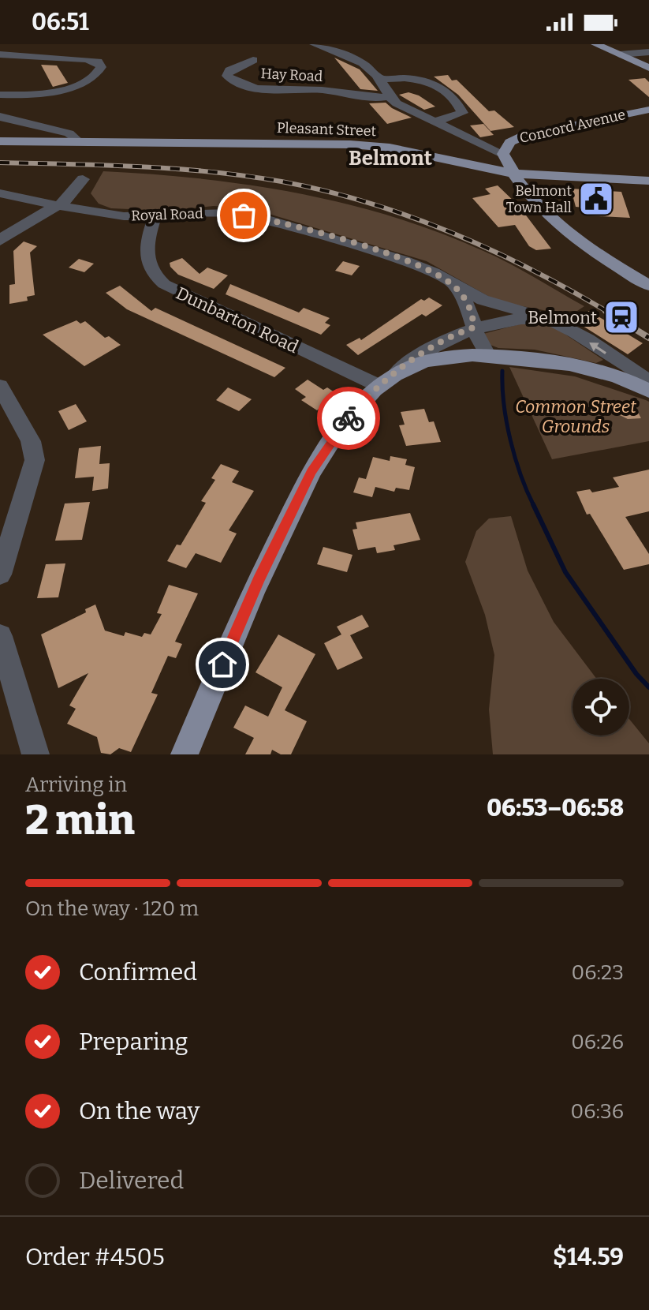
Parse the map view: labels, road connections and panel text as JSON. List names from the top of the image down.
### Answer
{
  "streets": {
    "main road": ["Concord Avenue", "Pleasant Street"],
    "street": ["Hay Road", "Royal Road", "Dunbarton Road"]
  },
  "crossings": [
    ["Concord Avenue", "Pleasant Street"],
    ["Royal Road", "Dunbarton Road"]
  ],
  "districts": ["Belmont"],
  "parks": ["Common Street Grounds"],
  "places": {
    "public building": ["Belmont Town Hall"],
    "station": ["Belmont"]
  },
  "page": {
    "status": "06:51",
    "heading": ["2 min", "Arriving in", "06:53–06:58"],
    "panel": ["Order #4505", "$14.59"],
    "bar": "On the way · 120 m",
    "list": [
      ["Confirmed", "06:23"],
      ["Preparing", "06:26"],
      ["On the way", "06:36"],
      "Delivered"
    ]
  }
}
